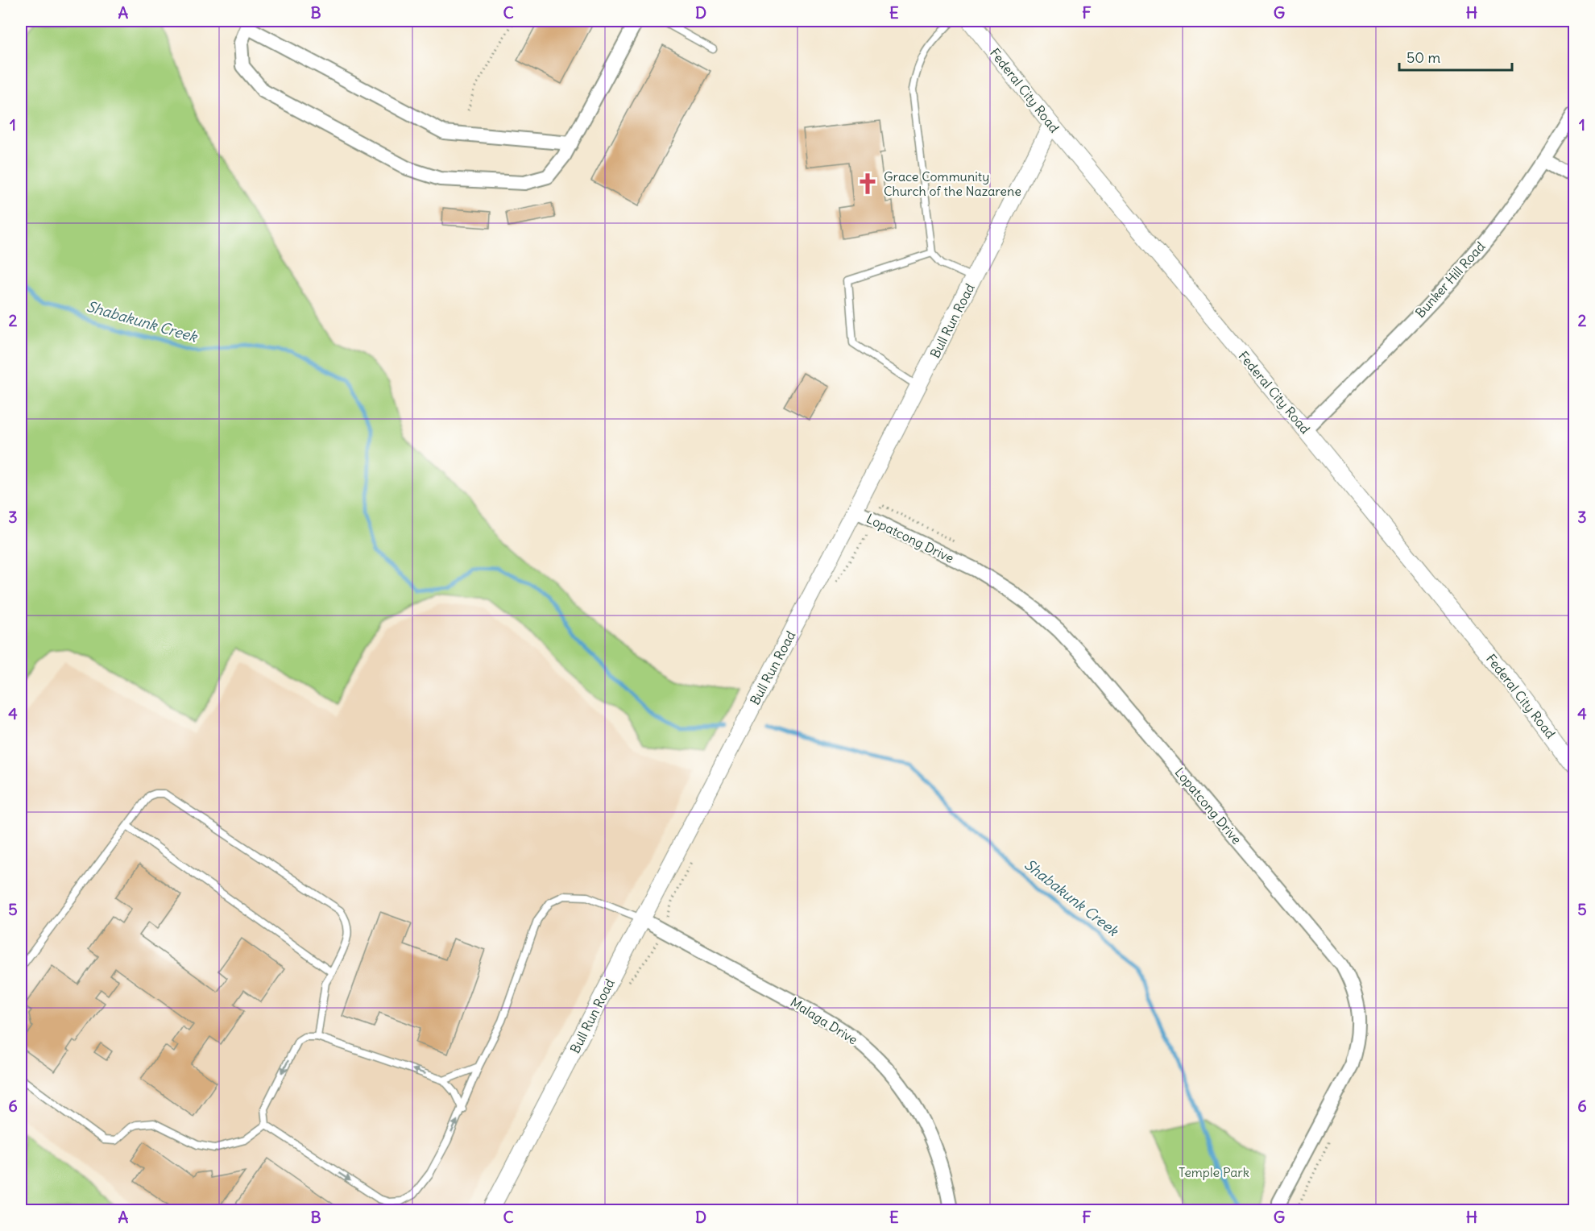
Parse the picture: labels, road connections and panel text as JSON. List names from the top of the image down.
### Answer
{
  "streets": {
    "street": [
      "Federal City Road",
      "Bunker Hill Road",
      "Bull Run Road",
      "Lopatcong Drive",
      "Malaga Drive"
    ]
  },
  "crossings": [
    ["Federal City Road", "Bunker Hill Road"],
    ["Federal City Road", "Bull Run Road"],
    ["Bull Run Road", "Lopatcong Drive"],
    ["Bull Run Road", "Malaga Drive"]
  ],
  "water": ["Shabakunk Creek"],
  "parks": ["Temple Park"],
  "places": {
    "church": ["Grace Community Church of the Nazarene"]
  },
  "scale_bar": "50 m",
  "grid": {
    "columns": [
      "A",
      "B",
      "C",
      "D",
      "E",
      "F",
      "G",
      "H"
    ],
    "rows": [
      "1",
      "2",
      "3",
      "4",
      "5",
      "6"
    ]
  }
}
